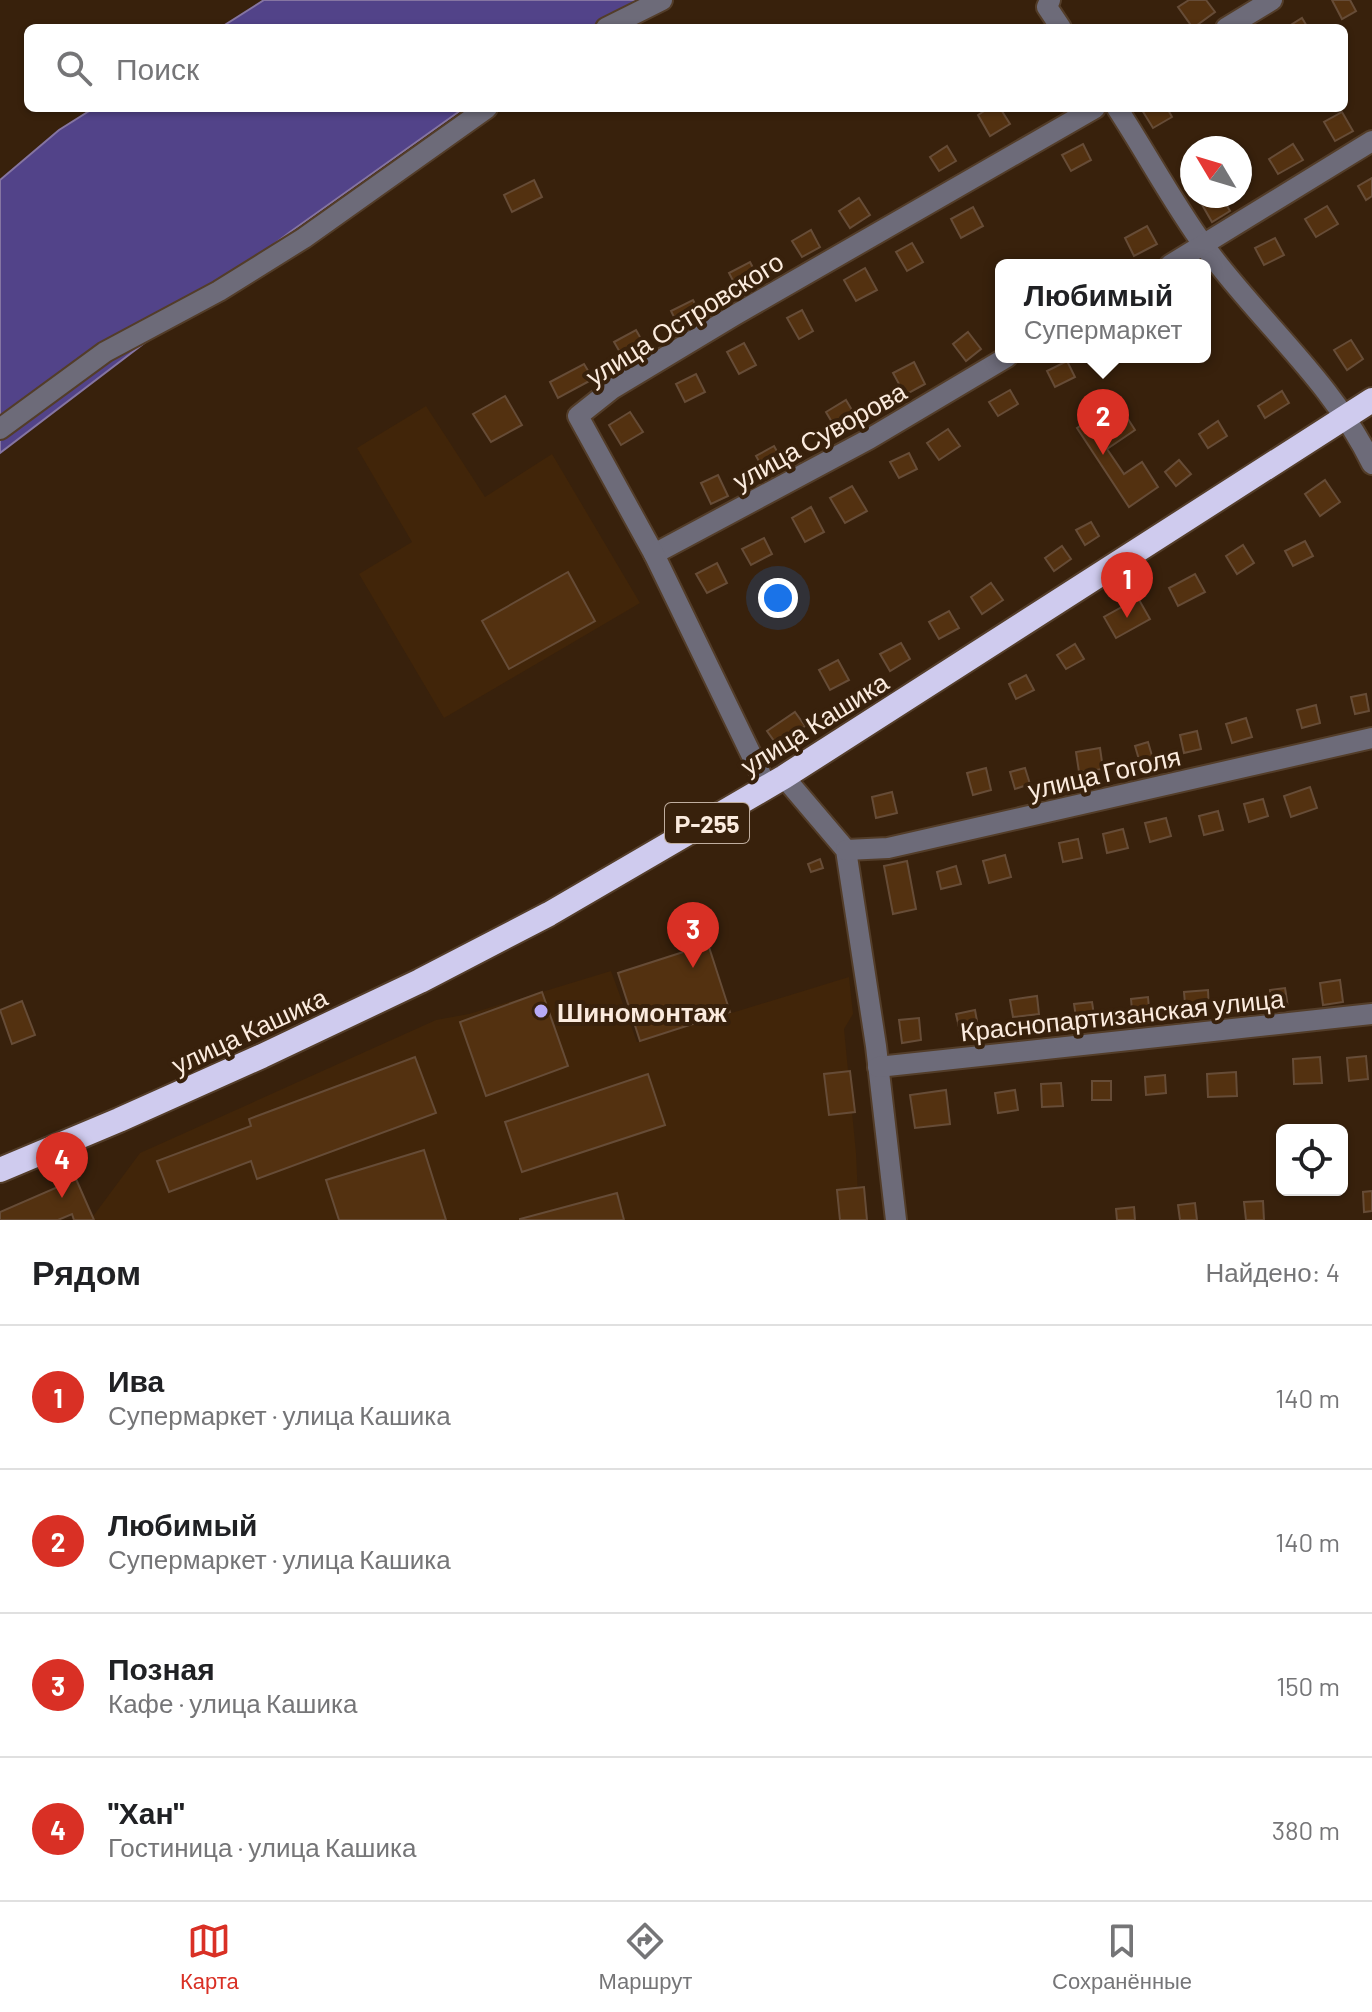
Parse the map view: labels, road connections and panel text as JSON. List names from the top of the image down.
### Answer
{
  "streets": {
    "highway": ["улица Кашика", "Р-255"],
    "street": [
      "улица Островского",
      "улица Суворова",
      "улица Гоголя",
      "Краснопартизанская улица"
    ]
  },
  "crossings": [
    ["улица Островского", "улица Суворова"],
    ["улица Островского", "улица Кашика"],
    ["улица Островского", "улица Гоголя"]
  ],
  "places": ["Шиномонтаж"],
  "north": "top left",
  "page": {
    "search": "Поиск",
    "popup": ["Любимый", "Супермаркет"],
    "pins": [
      "2",
      "1",
      "3",
      "4"
    ],
    "heading": ["Рядом", "Найдено: 4"],
    "list": [
      {
        "mark": "1",
        "name": "Ива",
        "note": "Супермаркет · улица Кашика",
        "value": "140 m"
      },
      {
        "mark": "2",
        "name": "Любимый",
        "note": "Супермаркет · улица Кашика",
        "value": "140 m"
      },
      {
        "mark": "3",
        "name": "Позная",
        "note": "Кафе · улица Кашика",
        "value": "150 m"
      },
      {
        "mark": "4",
        "name": "\"Хан\"",
        "note": "Гостиница · улица Кашика",
        "value": "380 m"
      }
    ],
    "nav": ["Карта", "Маршрут", "Сохранённые"]
  }
}
